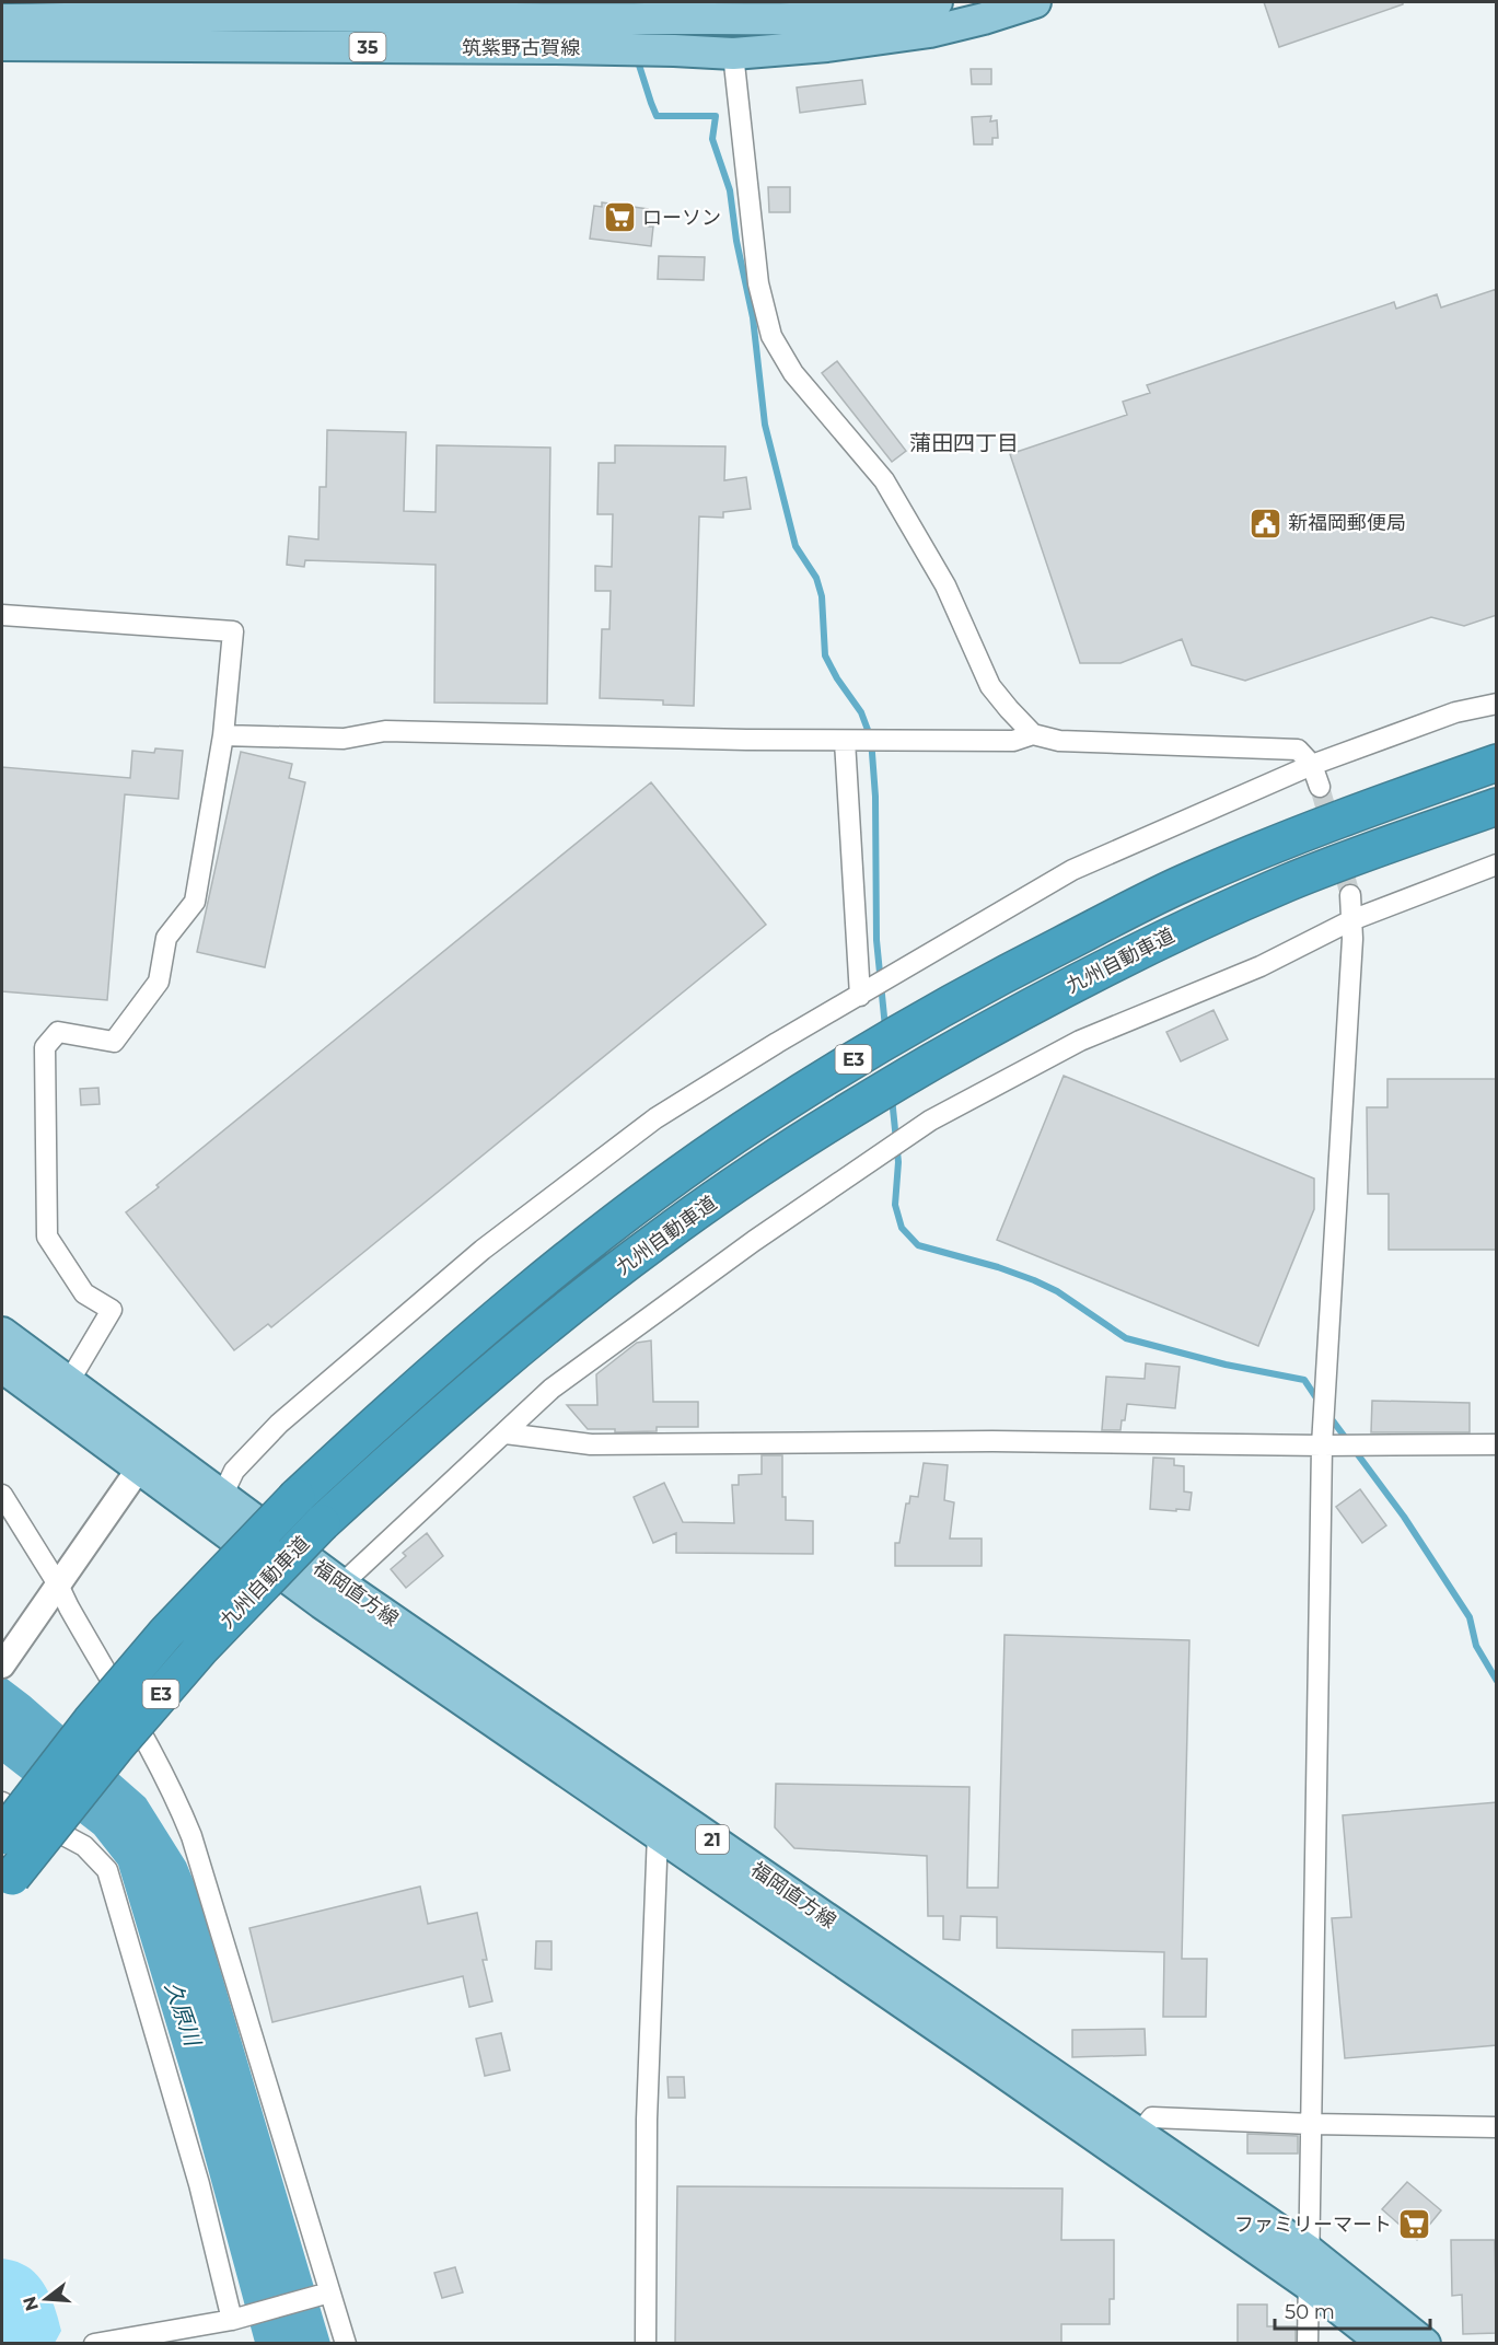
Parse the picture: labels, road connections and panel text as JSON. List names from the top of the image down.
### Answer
{
  "streets": {
    "highway": ["九州自動車道", "E3"],
    "main road": [
      "35",
      "筑紫野古賀線",
      "福岡直方線",
      "21"
    ]
  },
  "districts": ["蒲田四丁目"],
  "water": ["久原川"],
  "places": {
    "supermarket": ["ローソン", "ファミリーマート"],
    "public building": ["新福岡郵便局"]
  },
  "scale_bar": "50 m",
  "north": "left"
}
